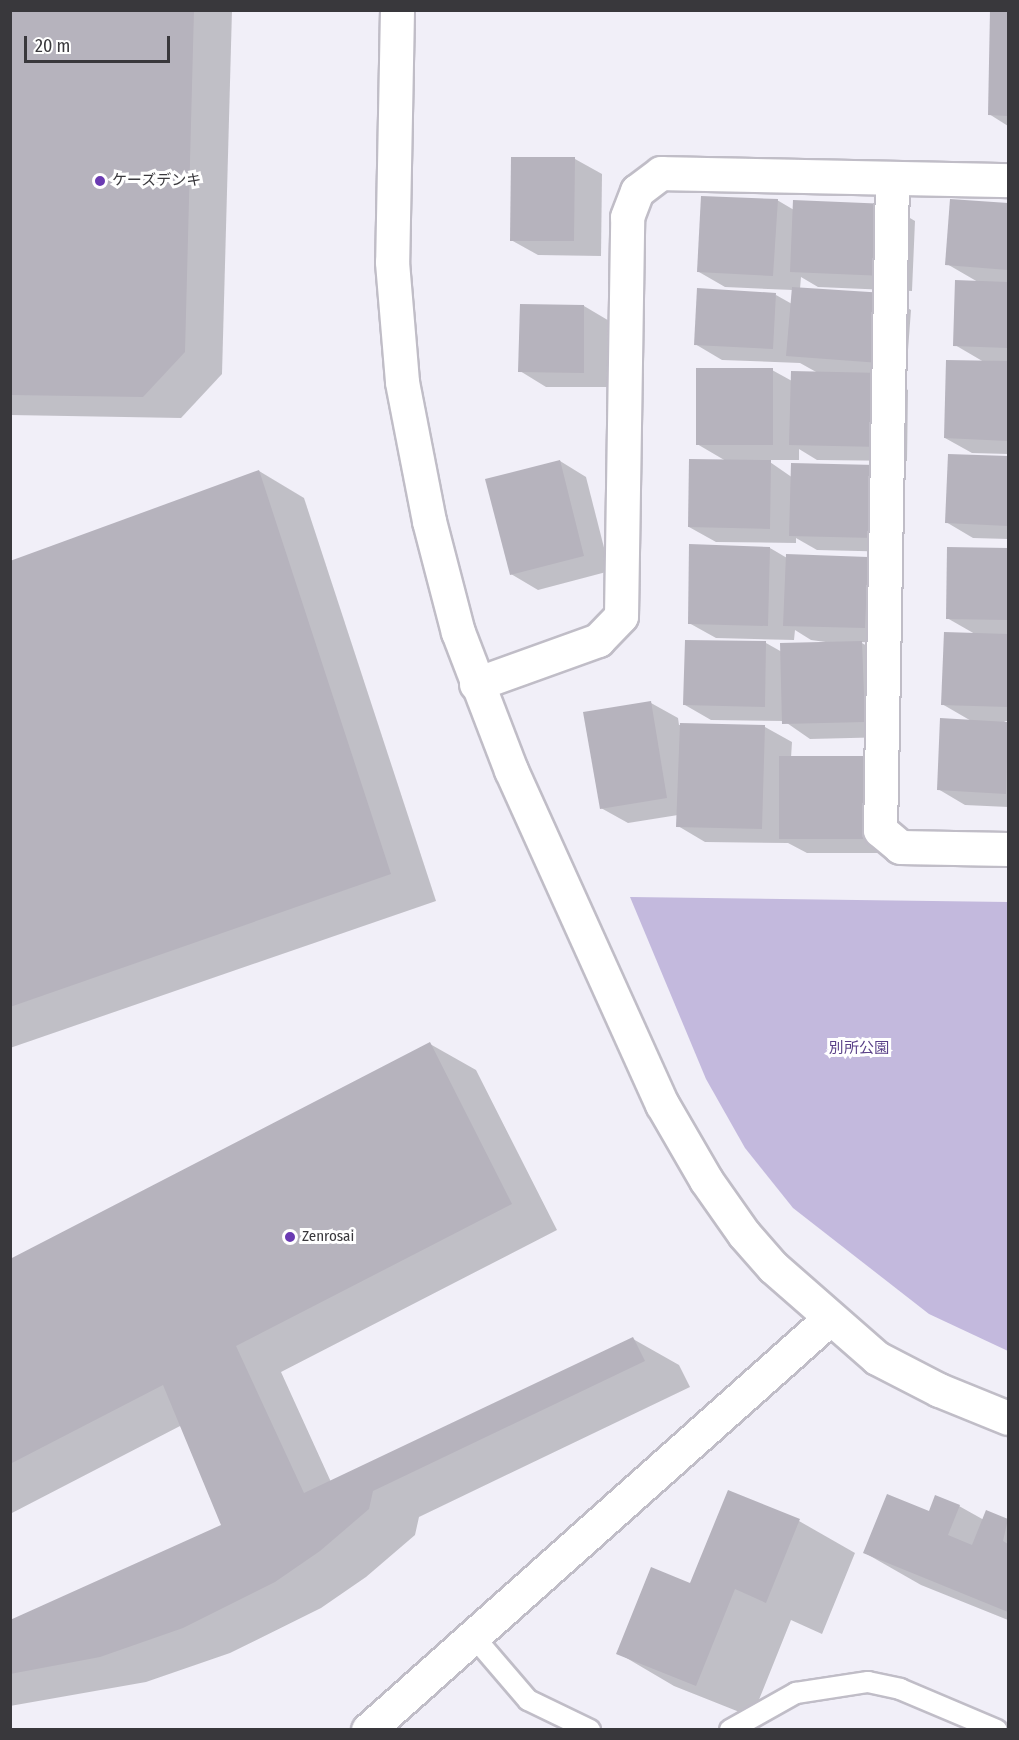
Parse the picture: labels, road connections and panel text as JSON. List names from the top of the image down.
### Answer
{
  "parks": ["別所公園"],
  "places": ["ケーズデンキ", "Zenrosai"],
  "scale_bar": "20 m"
}
